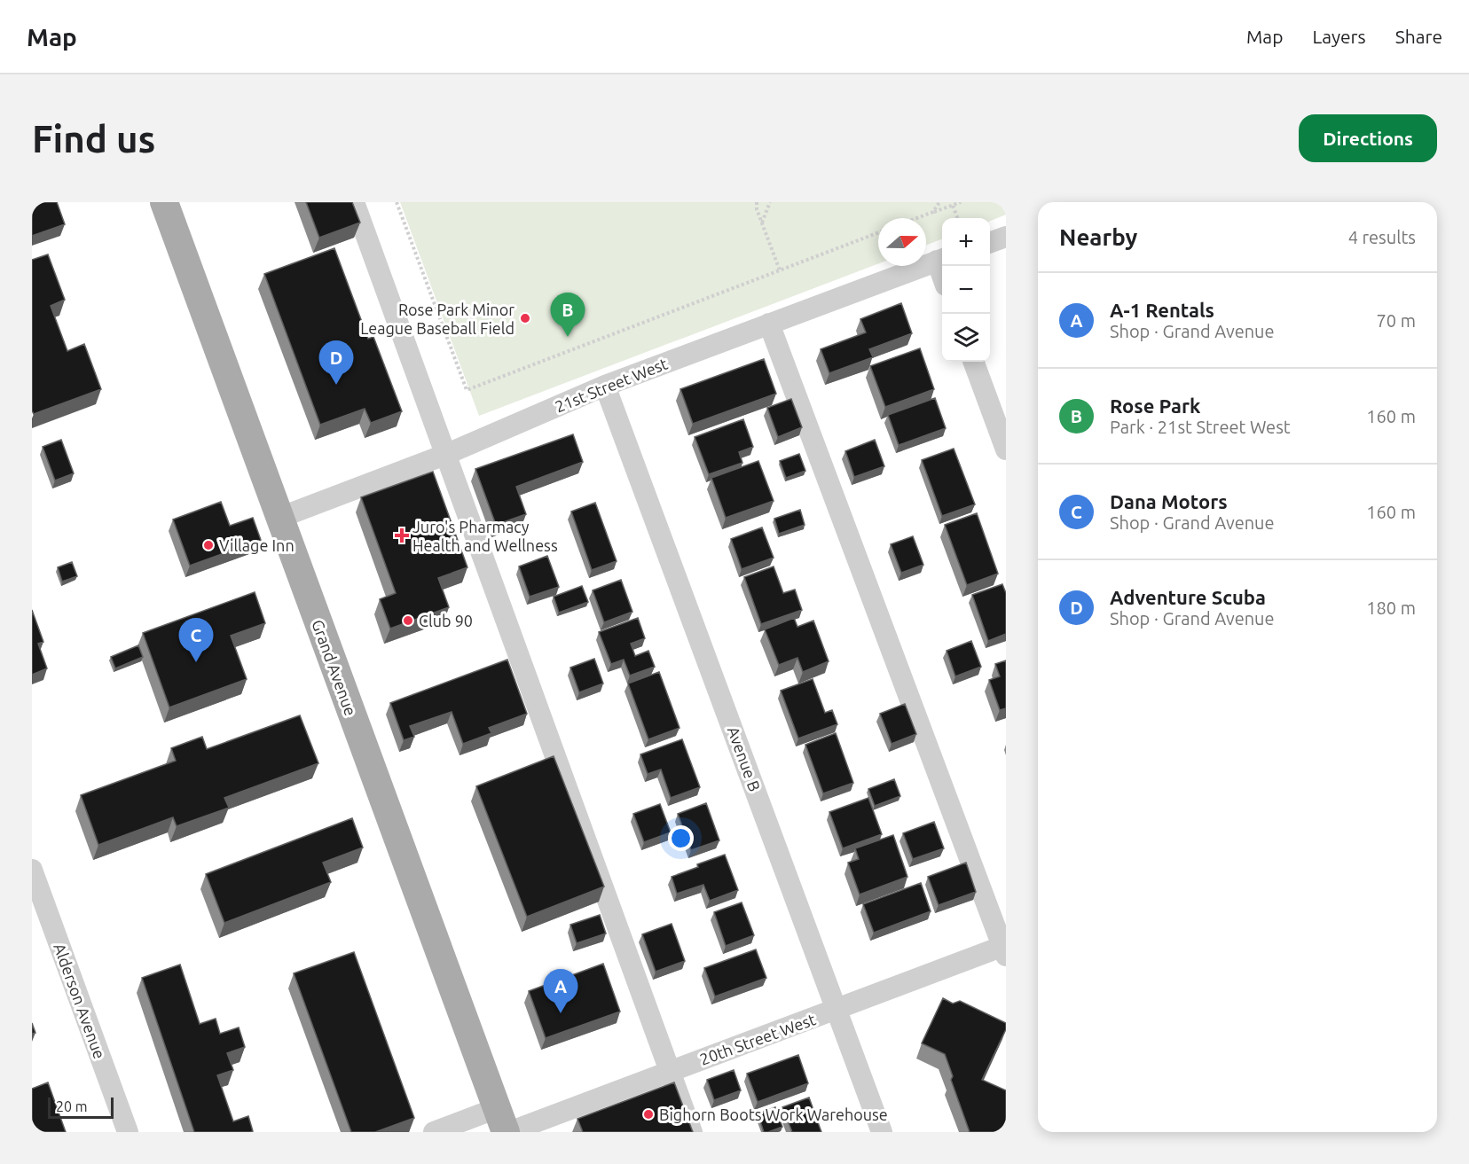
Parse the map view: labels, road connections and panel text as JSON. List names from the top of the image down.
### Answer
{
  "streets": {
    "main road": ["Grand Avenue"],
    "street": [
      "21st Street West",
      "Avenue B",
      "Alderson Avenue",
      "20th Street West"
    ]
  },
  "crossings": [
    ["21st Street West", "Grand Avenue"],
    ["21st Street West", "Avenue B"],
    ["Grand Avenue", "20th Street West"],
    ["Avenue B", "20th Street West"]
  ],
  "places": {
    "other": [
      "Rose Park Minor League Baseball Field",
      "Village Inn",
      "Club 90",
      "Bighorn Boots Work Warehouse"
    ],
    "health": ["Juro's Pharmacy Health and Wellness"]
  },
  "scale_bar": "20 m",
  "north": "right",
  "page": {
    "header": "Map",
    "nav": ["Map", "Layers", "Share"],
    "buttons": "Directions",
    "title": "Find us",
    "heading": ["Nearby", "4 results"],
    "map_buttons": ["+", "−"],
    "list": [
      {
        "mark": "A",
        "name": "A-1 Rentals",
        "note": "Shop · Grand Avenue",
        "value": "70 m"
      },
      {
        "mark": "B",
        "name": "Rose Park",
        "note": "Park · 21st Street West",
        "value": "160 m"
      },
      {
        "mark": "C",
        "name": "Dana Motors",
        "note": "Shop · Grand Avenue",
        "value": "160 m"
      },
      {
        "mark": "D",
        "name": "Adventure Scuba",
        "note": "Shop · Grand Avenue",
        "value": "180 m"
      }
    ],
    "pins": [
      "B",
      "D",
      "C",
      "A"
    ],
    "scale": "20 m"
  }
}
